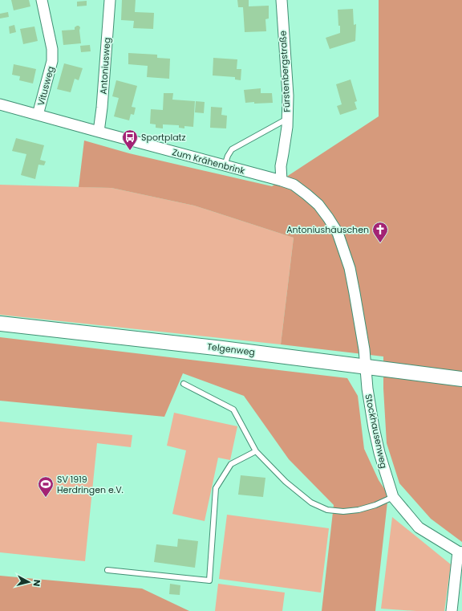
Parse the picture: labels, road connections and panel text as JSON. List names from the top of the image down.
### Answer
{
  "streets": {
    "main road": ["Telgenweg"],
    "street": [
      "Antoniusweg",
      "Fürstenbergstraße",
      "Vitusweg",
      "Zum Krähenbrink",
      "Stockhausenweg"
    ]
  },
  "crossings": [
    ["Antoniusweg", "Zum Krähenbrink"],
    ["Fürstenbergstraße", "Zum Krähenbrink"],
    ["Vitusweg", "Zum Krähenbrink"],
    ["Zum Krähenbrink", "Stockhausenweg"],
    ["Telgenweg", "Stockhausenweg"]
  ],
  "places": {
    "bus stop": ["Sportplatz"],
    "church": ["Antoniushäuschen"],
    "sports": ["SV 1919 Herdringen e.V."]
  },
  "north": "right"
}
